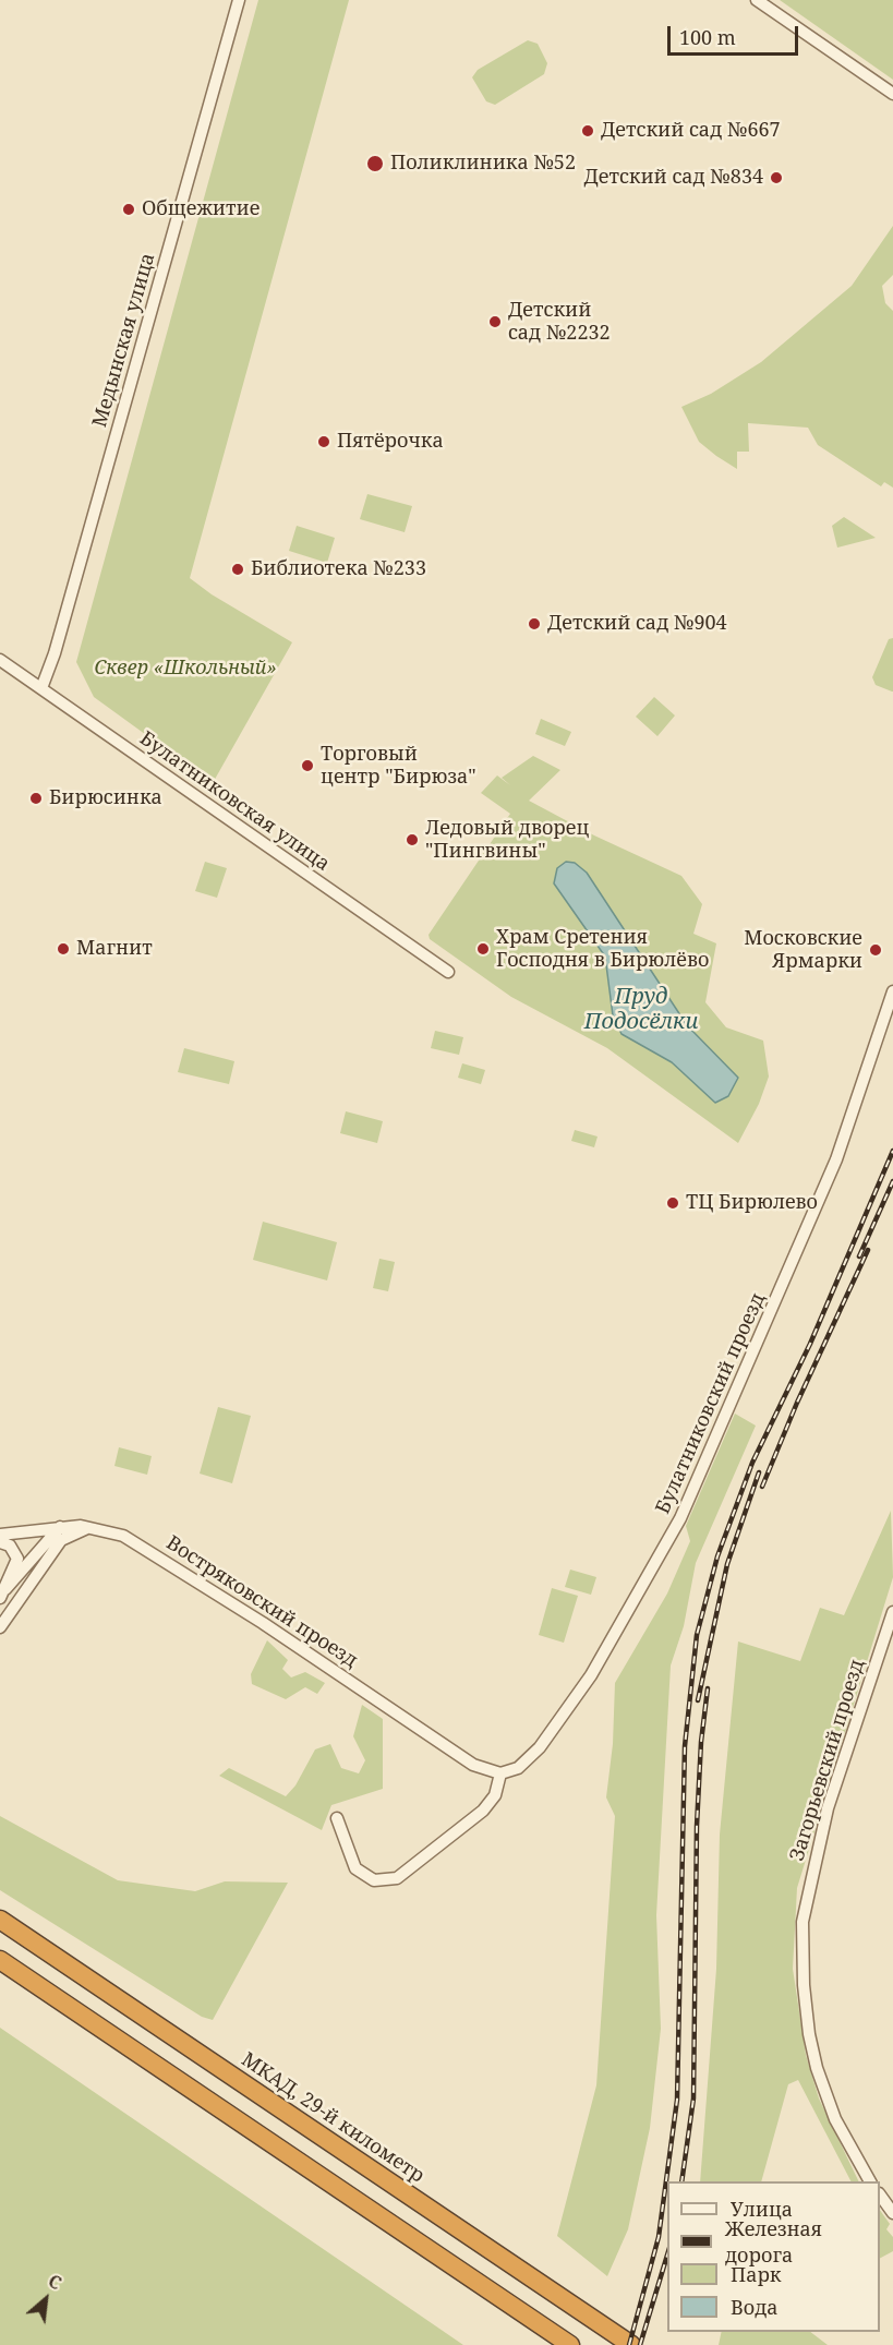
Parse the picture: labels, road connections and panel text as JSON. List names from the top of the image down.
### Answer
{
  "streets": {
    "highway": ["МКАД, 29-й километр"],
    "street": [
      "Медынская улица",
      "Булатниковская улица",
      "Булатниковский проезд",
      "Востряковский проезд",
      "Загорьевский проезд"
    ]
  },
  "crossings": [
    ["Медынская улица", "Булатниковская улица"],
    ["Булатниковский проезд", "Востряковский проезд"]
  ],
  "water": ["Пруд Подосёлки"],
  "parks": ["Сквер «Школьный»"],
  "places": [
    "Детский сад №667",
    "Поликлиника №52",
    "Детский сад №834",
    "Общежитие",
    "Детский сад №2232",
    "Пятёрочка",
    "Библиотека №233",
    "Детский сад №904",
    "Торговый центр \"Бирюза\"",
    "Бирюсинка",
    "Ледовый дворец \"Пингвины\"",
    "Магнит",
    "Храм Сретения Господня в Бирюлёво",
    "Московские Ярмарки",
    "ТЦ Бирюлево"
  ],
  "legend": [
    "Улица",
    "Железная дорога",
    "Парк",
    "Вода"
  ],
  "scale_bar": "100 m",
  "north": "top right"
}
